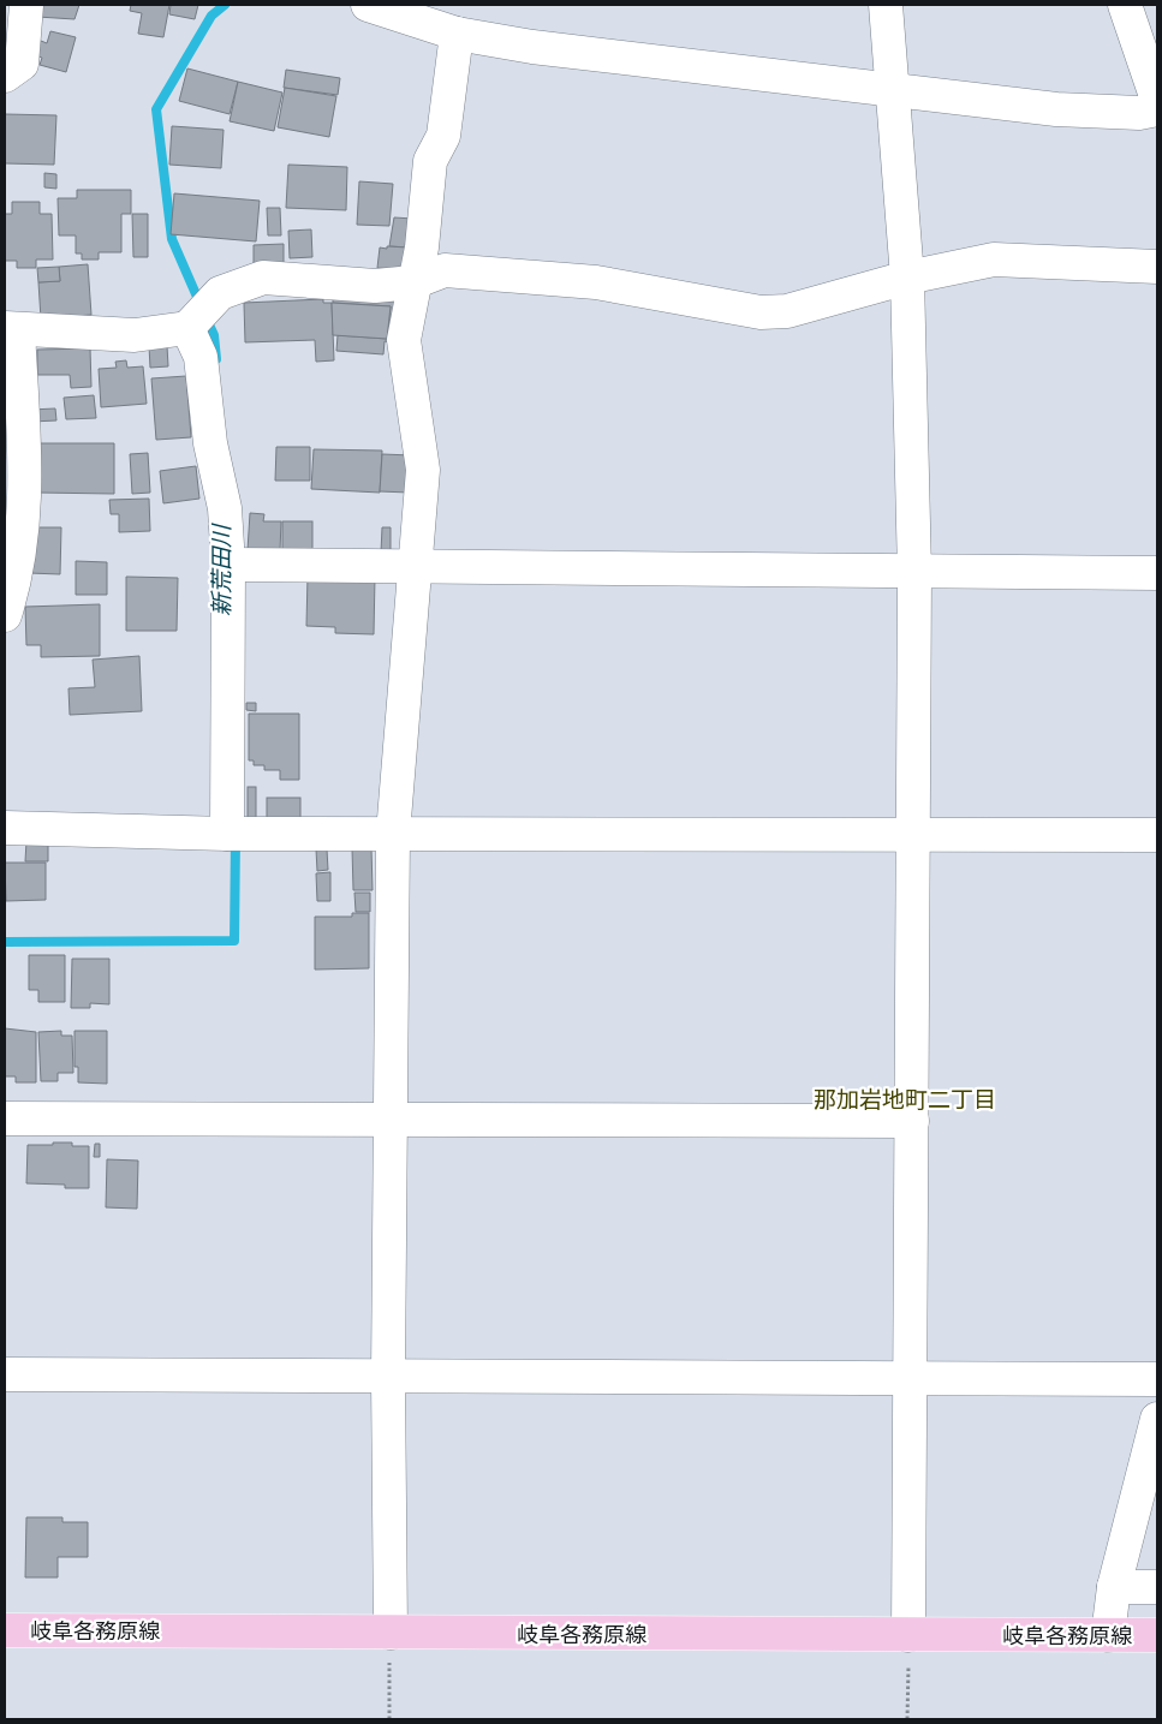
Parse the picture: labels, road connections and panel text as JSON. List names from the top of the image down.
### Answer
{
  "streets": {
    "main road": ["岐阜各務原線"]
  },
  "districts": ["那加岩地町二丁目"],
  "water": ["新荒田川"]
}
